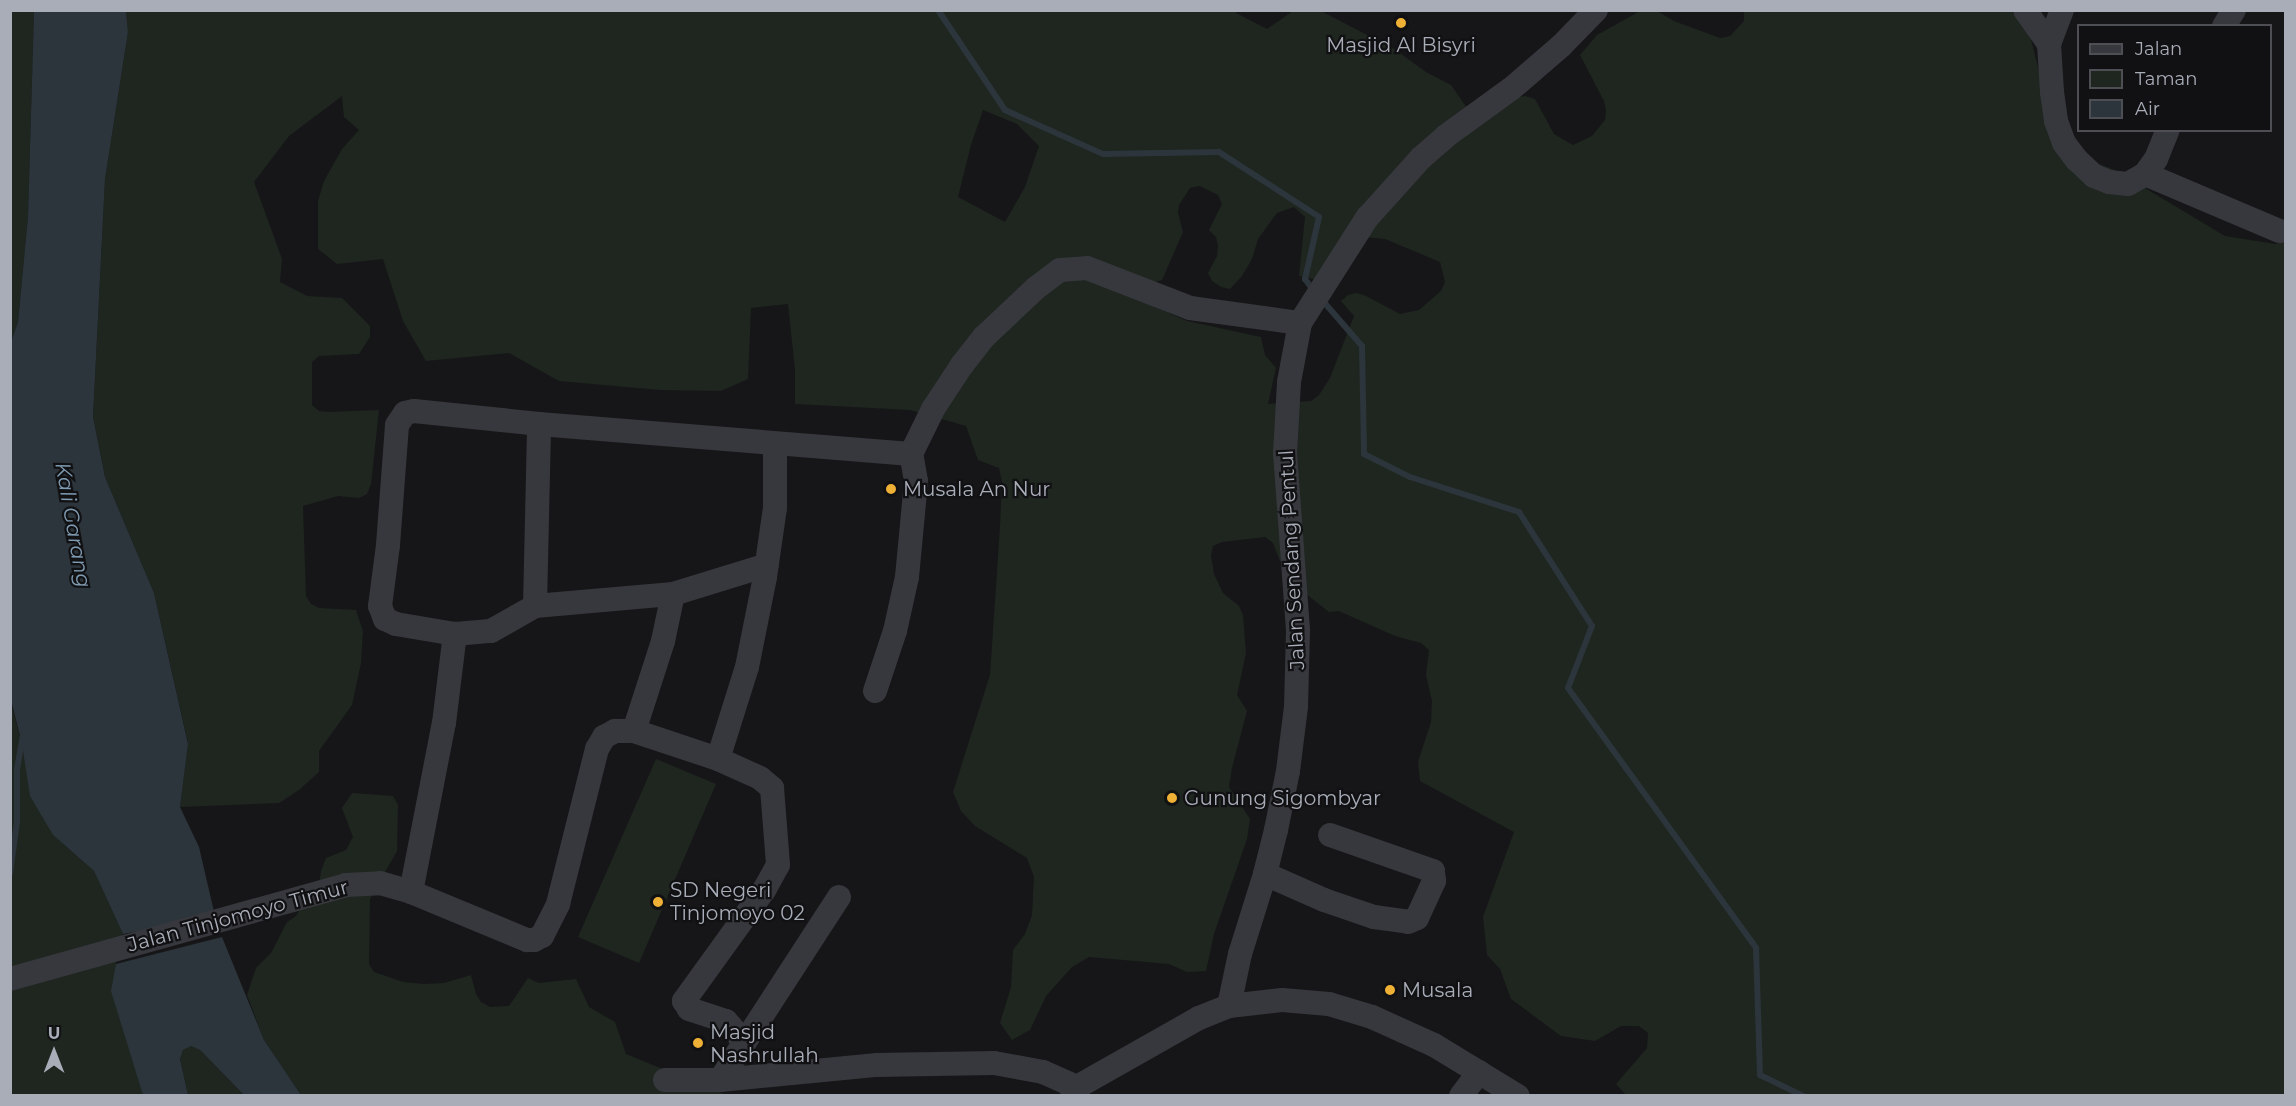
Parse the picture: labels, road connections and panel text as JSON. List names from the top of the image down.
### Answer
{
  "streets": {
    "street": ["Jalan Sendang Pentul", "Jalan Tinjomoyo Timur"]
  },
  "water": ["Kali Garang"],
  "places": [
    "Masjid Al Bisyri",
    "Musala An Nur",
    "Gunung Sigombyar",
    "SD Negeri Tinjomoyo 02",
    "Musala",
    "Masjid Nashrullah"
  ],
  "legend": ["Jalan", "Taman", "Air"],
  "north": "top"
}
